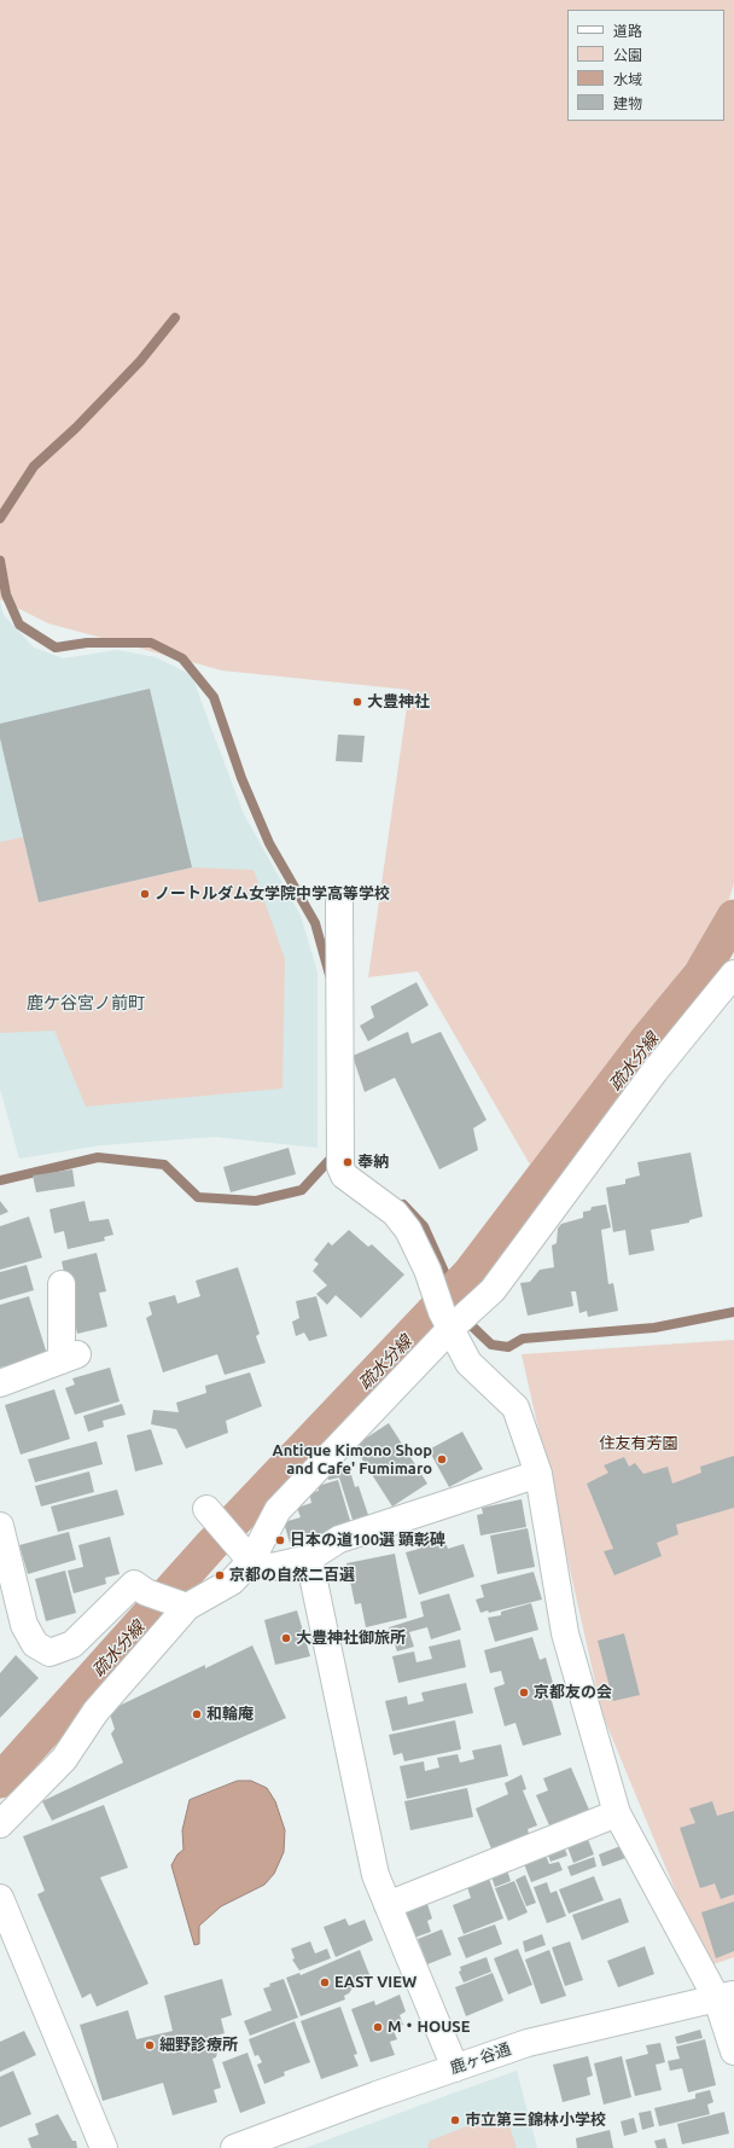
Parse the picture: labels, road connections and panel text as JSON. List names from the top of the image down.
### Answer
{
  "streets": {
    "street": ["鹿ヶ谷通"]
  },
  "districts": ["鹿ケ谷宮ノ前町"],
  "water": ["疏水分線"],
  "parks": ["住友有芳園"],
  "places": [
    "大豊神社",
    "ノートルダム女学院中学高等学校",
    "奉納",
    "Antique Kimono Shop and Cafe' Fumimaro",
    "日本の道100選 顕彰碑",
    "京都の自然二百選",
    "大豊神社御旅所",
    "京都友の会",
    "和輪庵",
    "EAST VIEW",
    "M・HOUSE",
    "細野診療所",
    "市立第三錦林小学校"
  ],
  "legend": [
    "道路",
    "公園",
    "水域",
    "建物"
  ]
}
